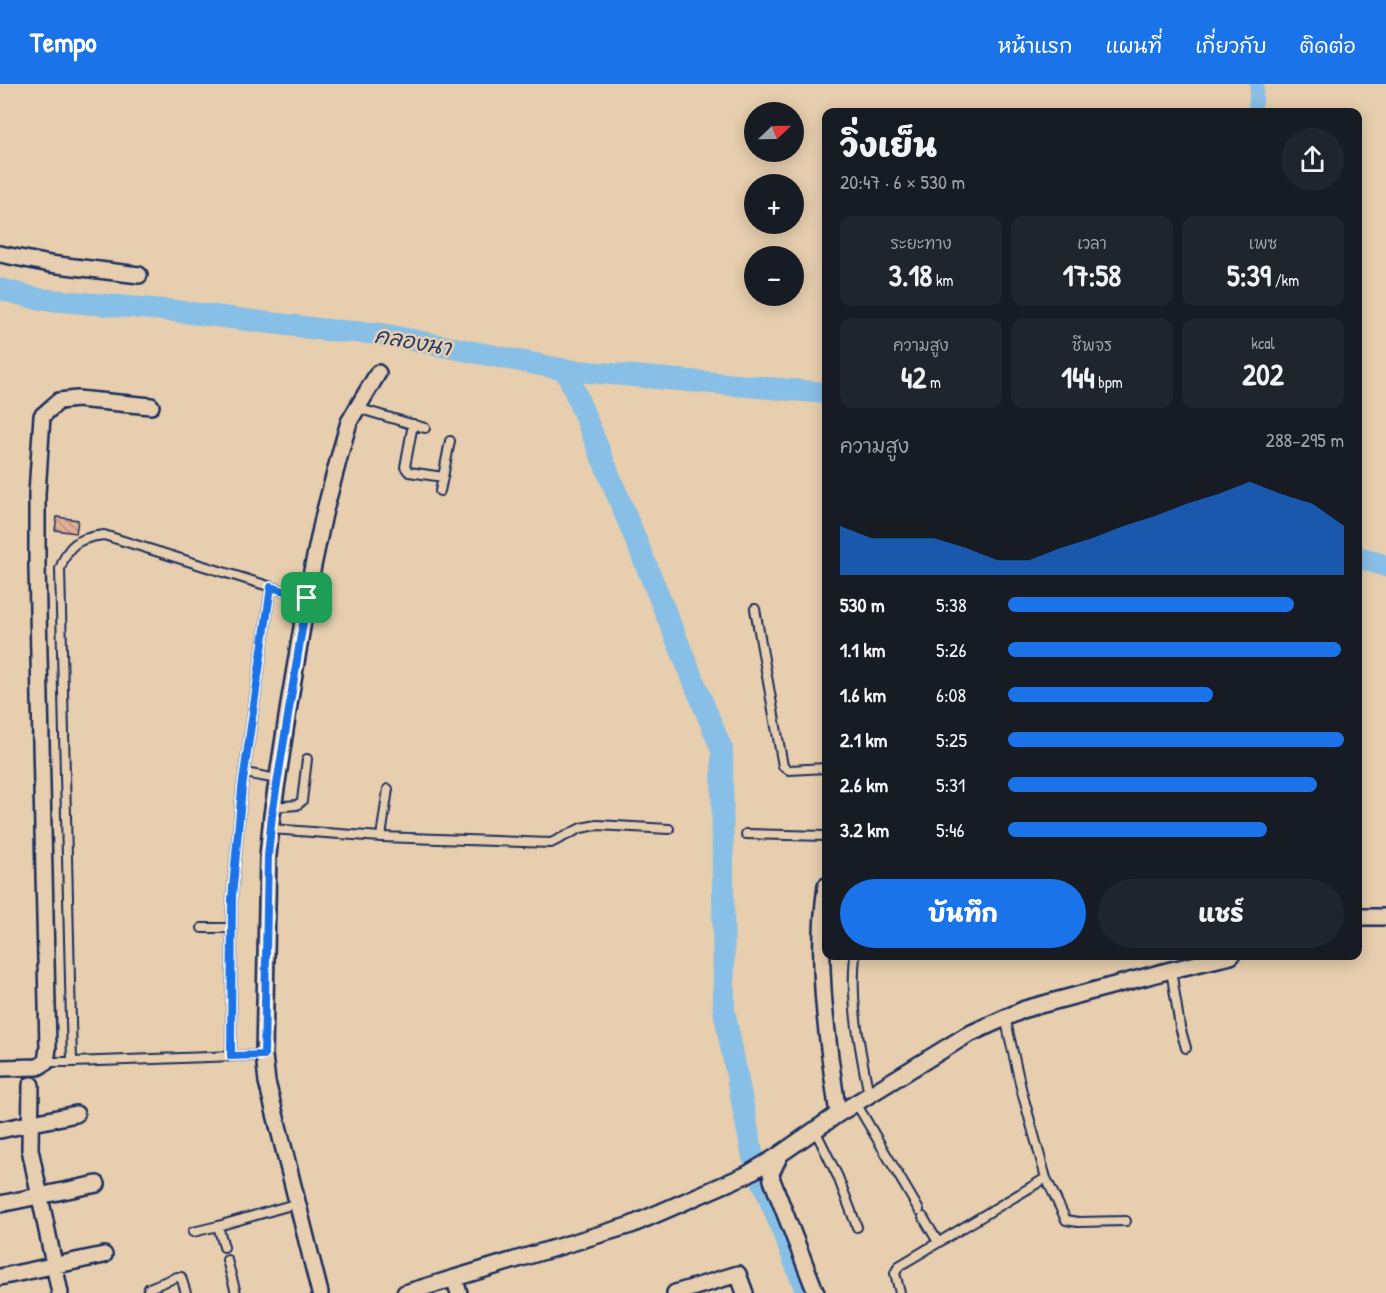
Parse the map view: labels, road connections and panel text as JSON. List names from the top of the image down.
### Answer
{
  "water": ["คลองนา"],
  "north": "right",
  "page": {
    "header": "Tempo",
    "nav": [
      "หน้าแรก",
      "แผนที่",
      "เกี่ยวกับ",
      "ติดต่อ"
    ],
    "map_buttons": ["+", "−"],
    "heading": ["วิ่งเย็น", "20:47 · 6 × 530 m"],
    "stats": [
      ["ระยะทาง", "3.18 km"],
      ["เวลา", "17:58"],
      ["เพซ", "5:39 /km"],
      ["ความสูง", "42 m"],
      ["ชีพจร", "144 bpm"],
      ["kcal", "202"]
    ],
    "chart": ["ความสูง", "288–295 m"],
    "list": [
      {
        "name": "530 m",
        "note": "5:38"
      },
      {
        "name": "1.1 km",
        "note": "5:26"
      },
      {
        "name": "1.6 km",
        "note": "6:08"
      },
      {
        "name": "2.1 km",
        "note": "5:25"
      },
      {
        "name": "2.6 km",
        "note": "5:31"
      },
      {
        "name": "3.2 km",
        "note": "5:46"
      }
    ],
    "buttons": ["บันทึก", "แชร์"]
  }
}
